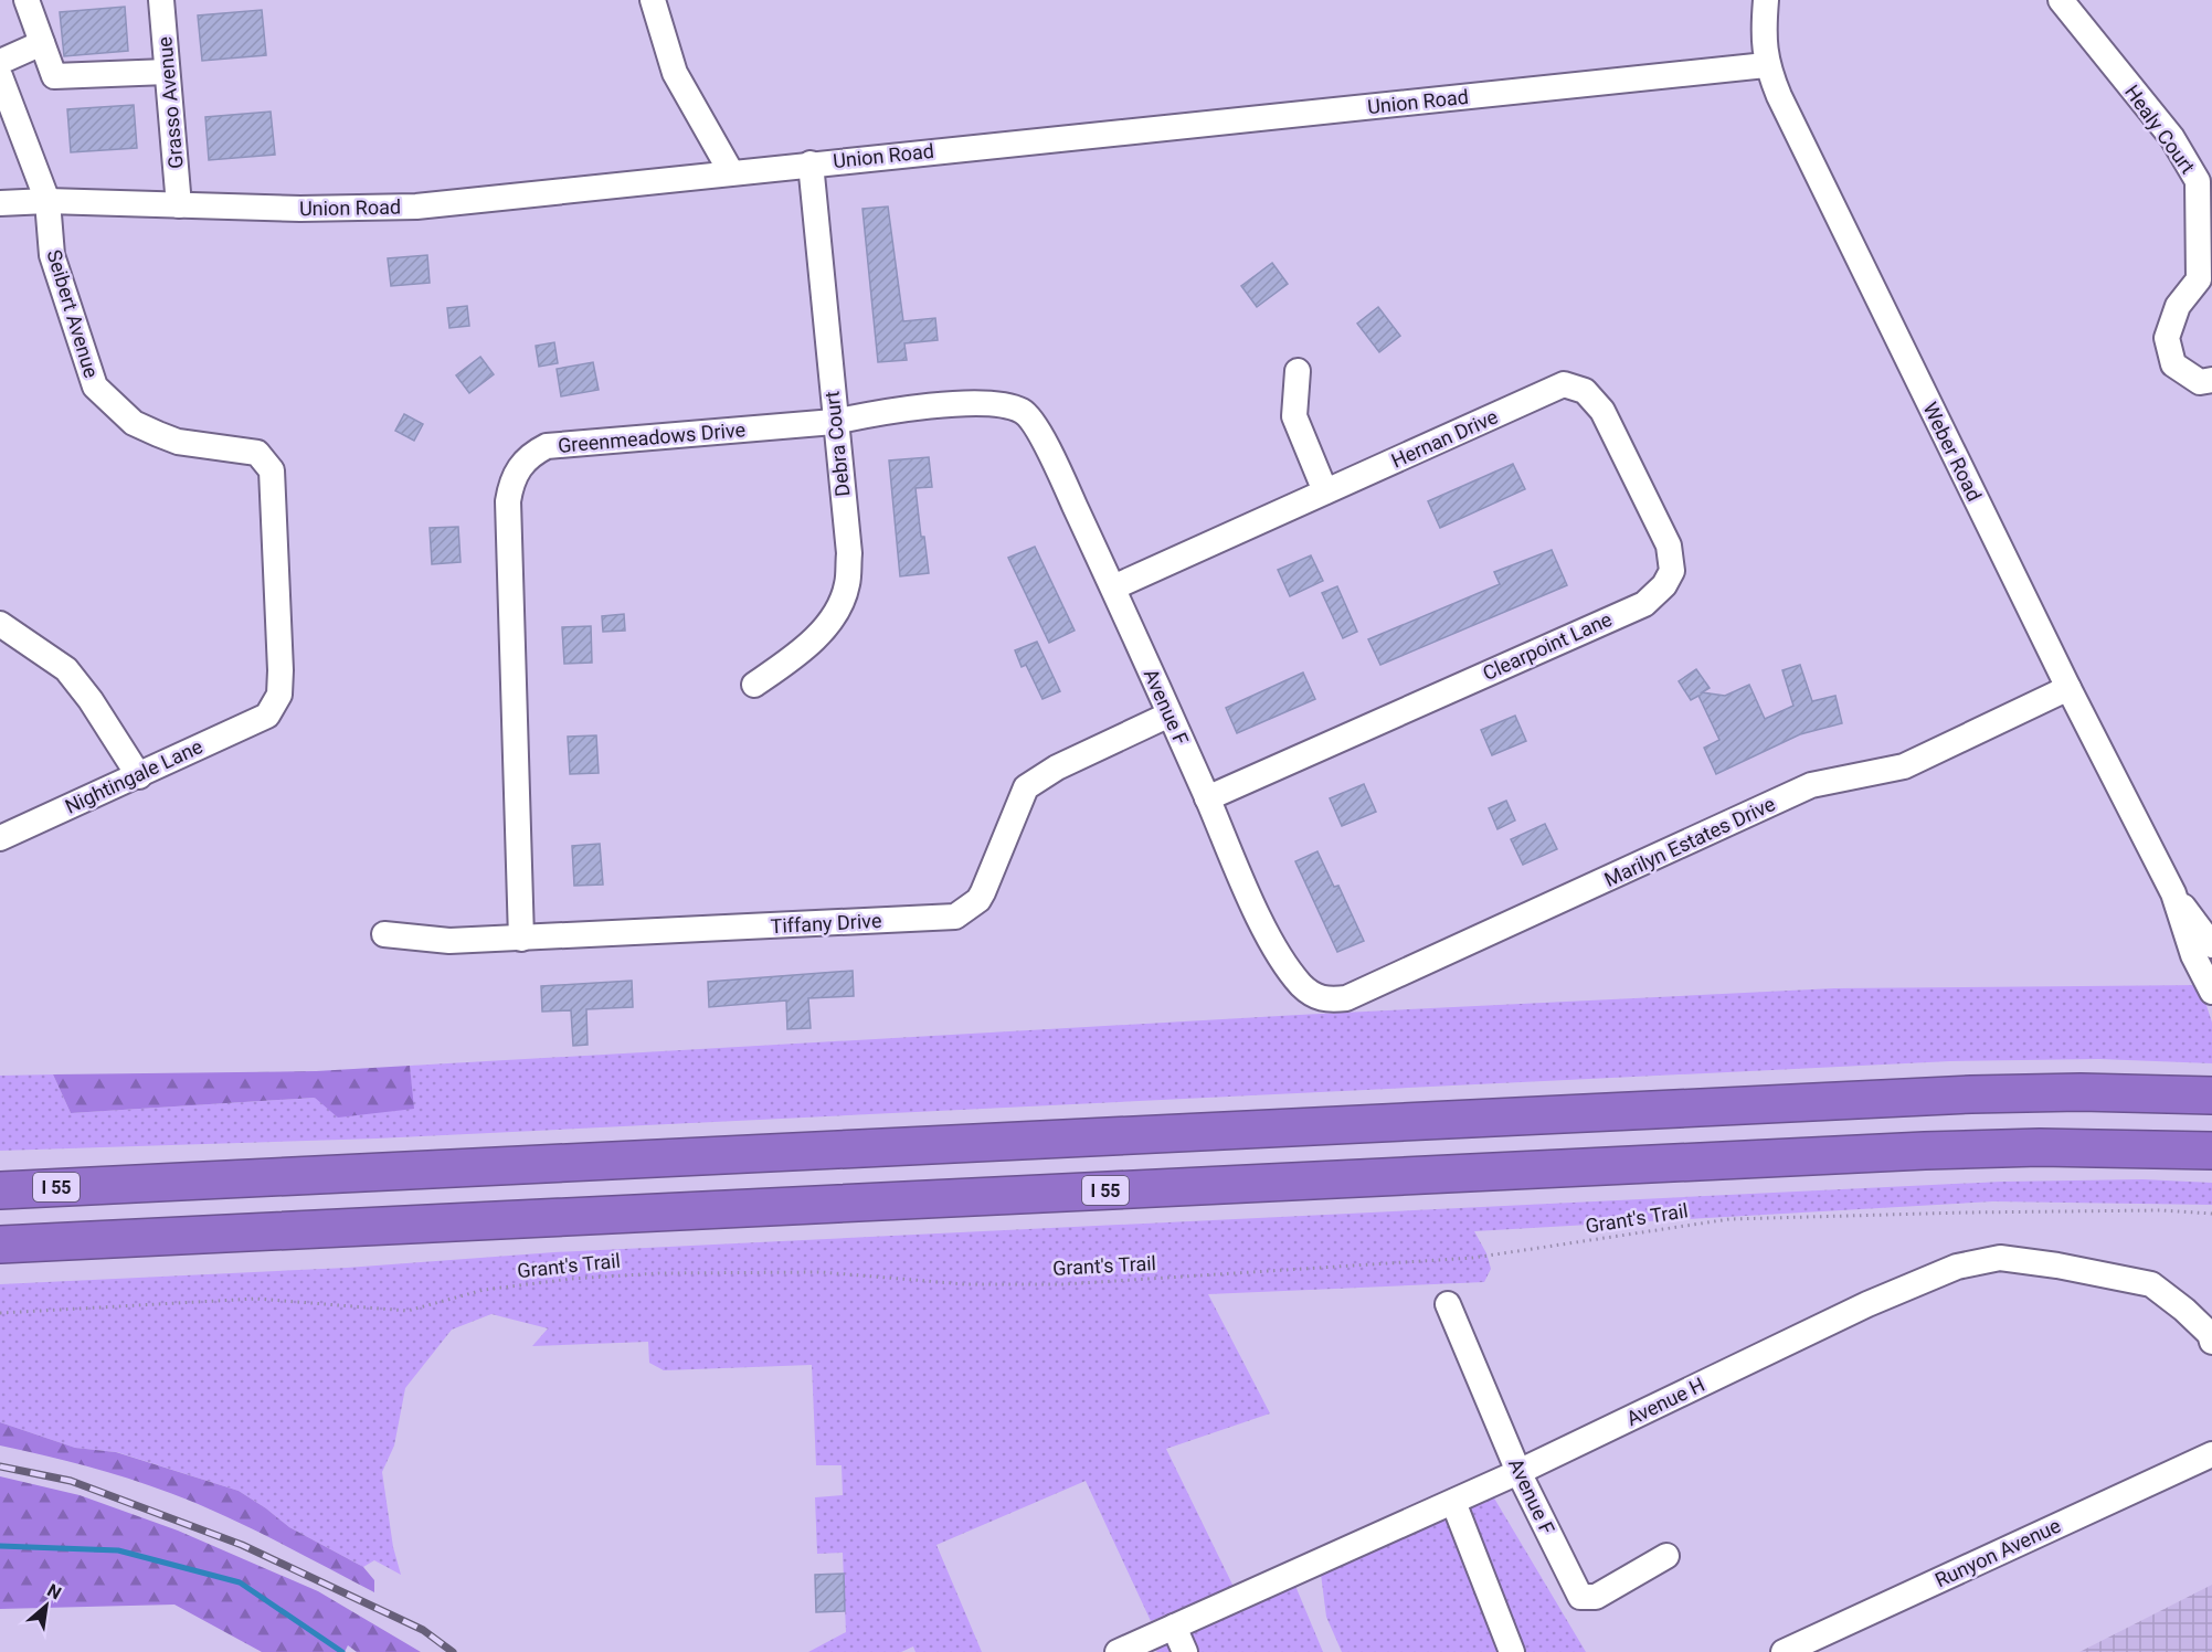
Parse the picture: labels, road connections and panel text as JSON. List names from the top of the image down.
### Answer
{
  "streets": {
    "highway": ["I 55"],
    "street": [
      "Union Road",
      "Grasso Avenue",
      "Healy Court",
      "Seibert Avenue",
      "Greenmeadows Drive",
      "Hernan Drive",
      "Debra Court",
      "Weber Road",
      "Clearpoint Lane",
      "Avenue F",
      "Nightingale Lane",
      "Marilyn Estates Drive",
      "Tiffany Drive",
      "Avenue H",
      "Runyon Avenue"
    ],
    "path": ["Grant's Trail"]
  },
  "crossings": [
    ["Union Road", "Grasso Avenue"],
    ["Union Road", "Seibert Avenue"],
    ["Union Road", "Debra Court"],
    ["Union Road", "Weber Road"],
    ["Seibert Avenue", "Nightingale Lane"],
    ["Greenmeadows Drive", "Debra Court"],
    ["Greenmeadows Drive", "Avenue F"],
    ["Greenmeadows Drive", "Tiffany Drive"],
    ["Hernan Drive", "Clearpoint Lane"],
    ["Hernan Drive", "Avenue F"],
    ["Weber Road", "Marilyn Estates Drive"],
    ["Clearpoint Lane", "Avenue F"],
    ["Avenue F", "Marilyn Estates Drive"],
    ["Avenue F", "Tiffany Drive"],
    ["Avenue F", "Avenue H"]
  ],
  "north": "top right"
}
